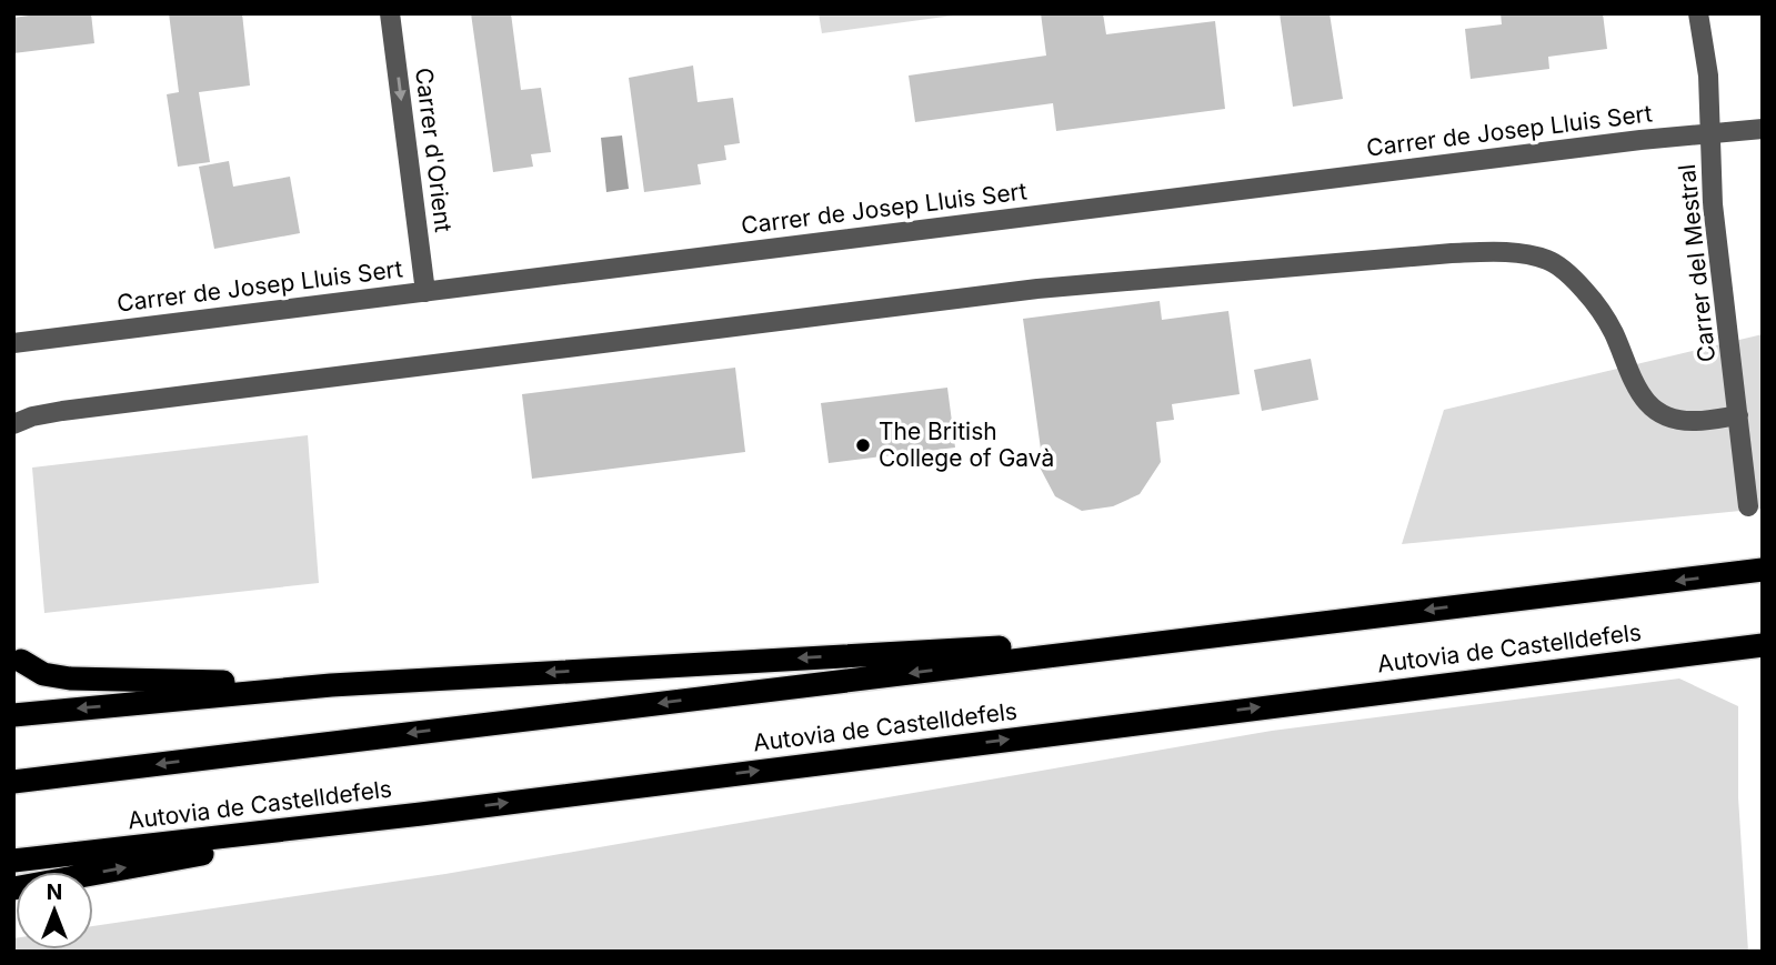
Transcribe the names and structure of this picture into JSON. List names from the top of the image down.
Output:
{
  "streets": {
    "highway": ["Autovia de Castelldefels"],
    "street": ["Carrer de Josep Lluis Sert", "Carrer d'Orient", "Carrer del Mestral"]
  },
  "crossings": [
    ["Carrer de Josep Lluis Sert", "Carrer d'Orient"],
    ["Carrer de Josep Lluis Sert", "Carrer del Mestral"]
  ],
  "one_way": ["Carrer d'Orient"],
  "places": ["The British College of Gavà"],
  "north": "top"
}
